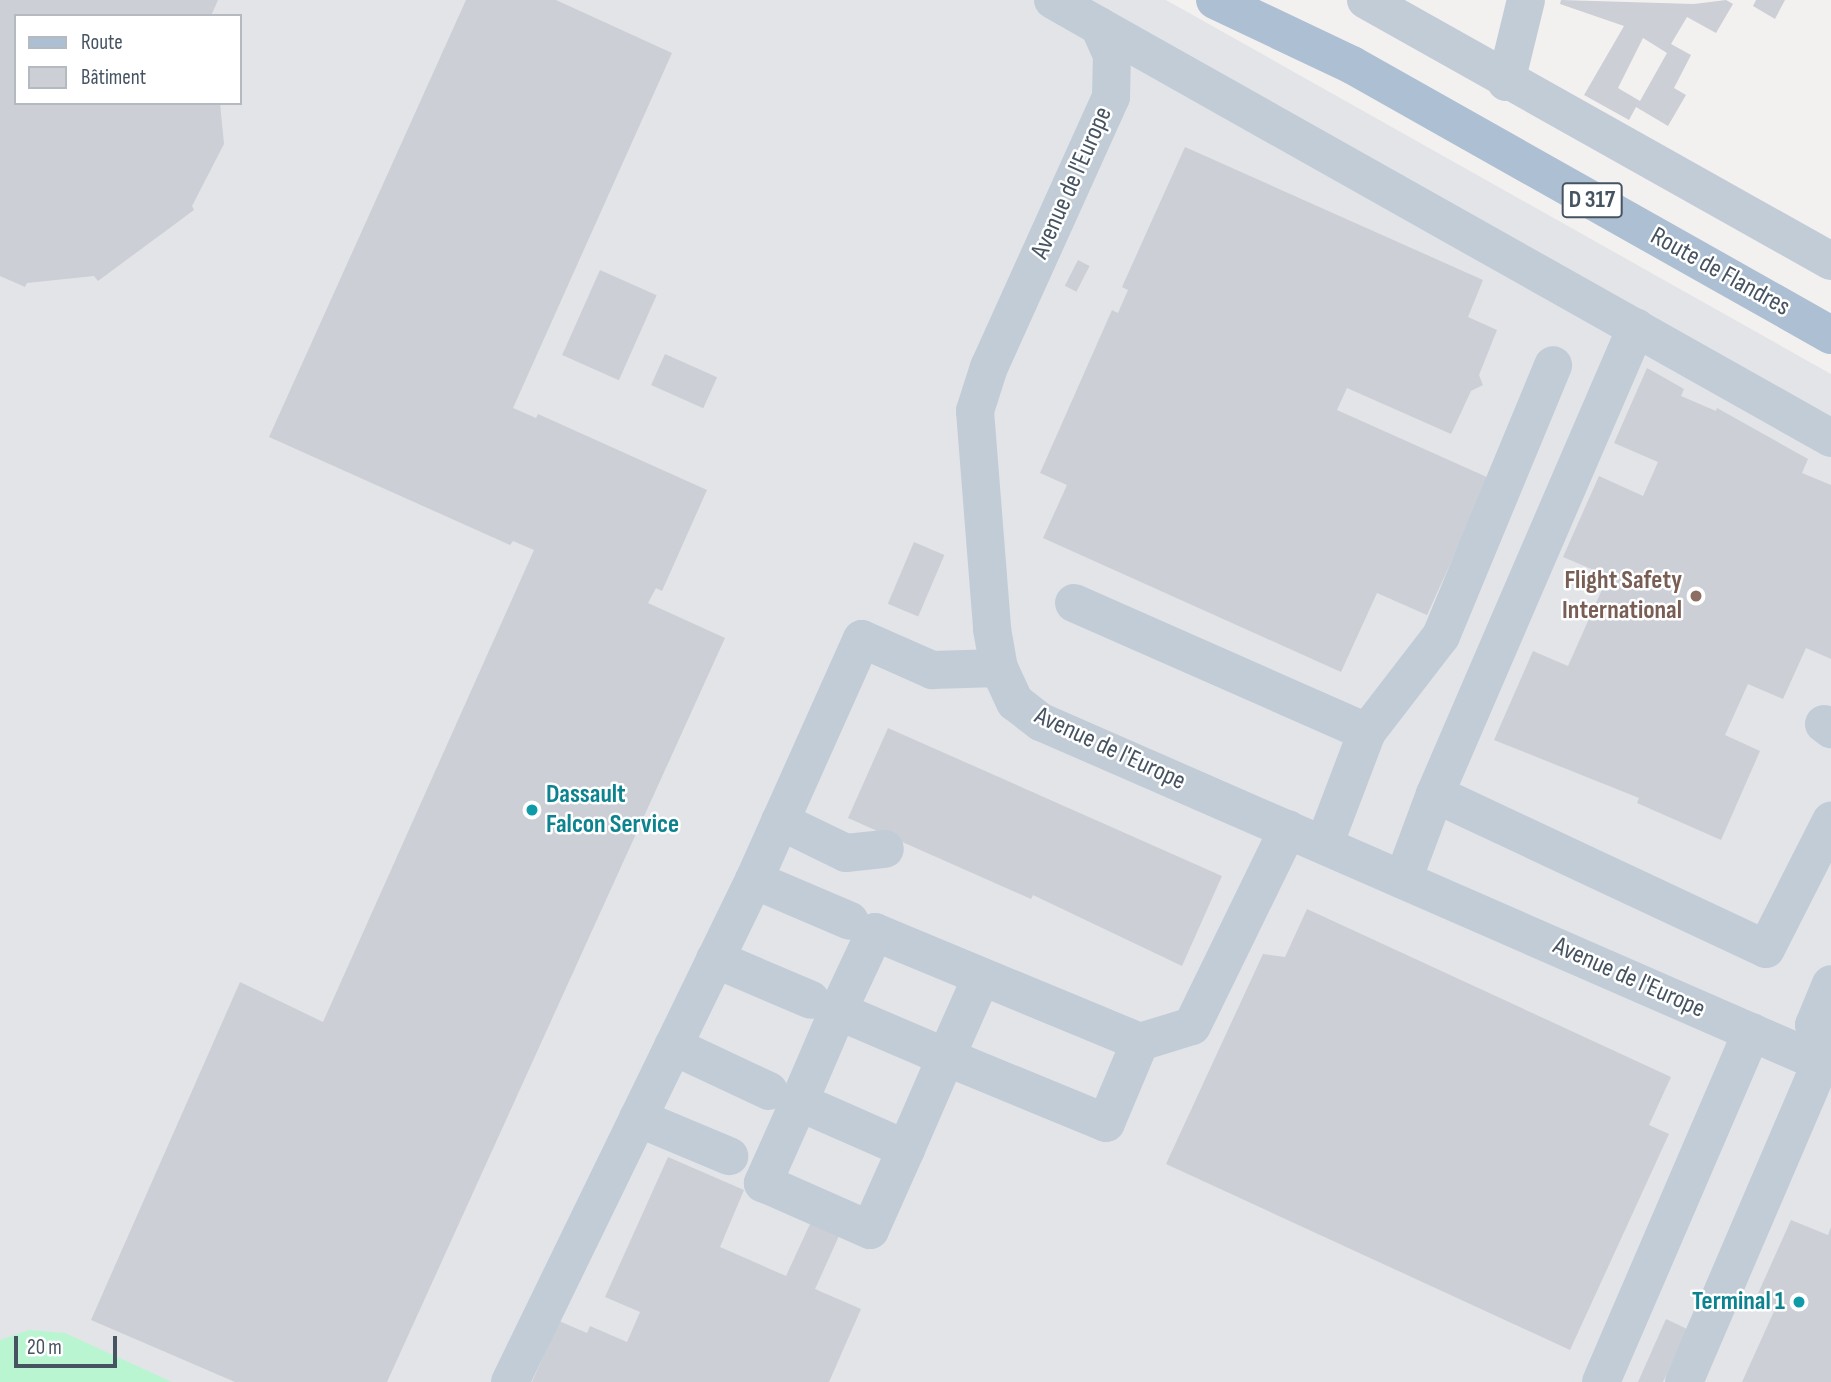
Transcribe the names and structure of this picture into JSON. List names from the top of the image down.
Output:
{
  "streets": {
    "main road": ["D 317", "Route de Flandres"],
    "street": ["Avenue de l'Europe"]
  },
  "places": ["Flight Safety International", "Dassault Falcon Service", "Terminal 1"],
  "legend": ["Route", "Bâtiment"],
  "scale_bar": "20 m"
}
